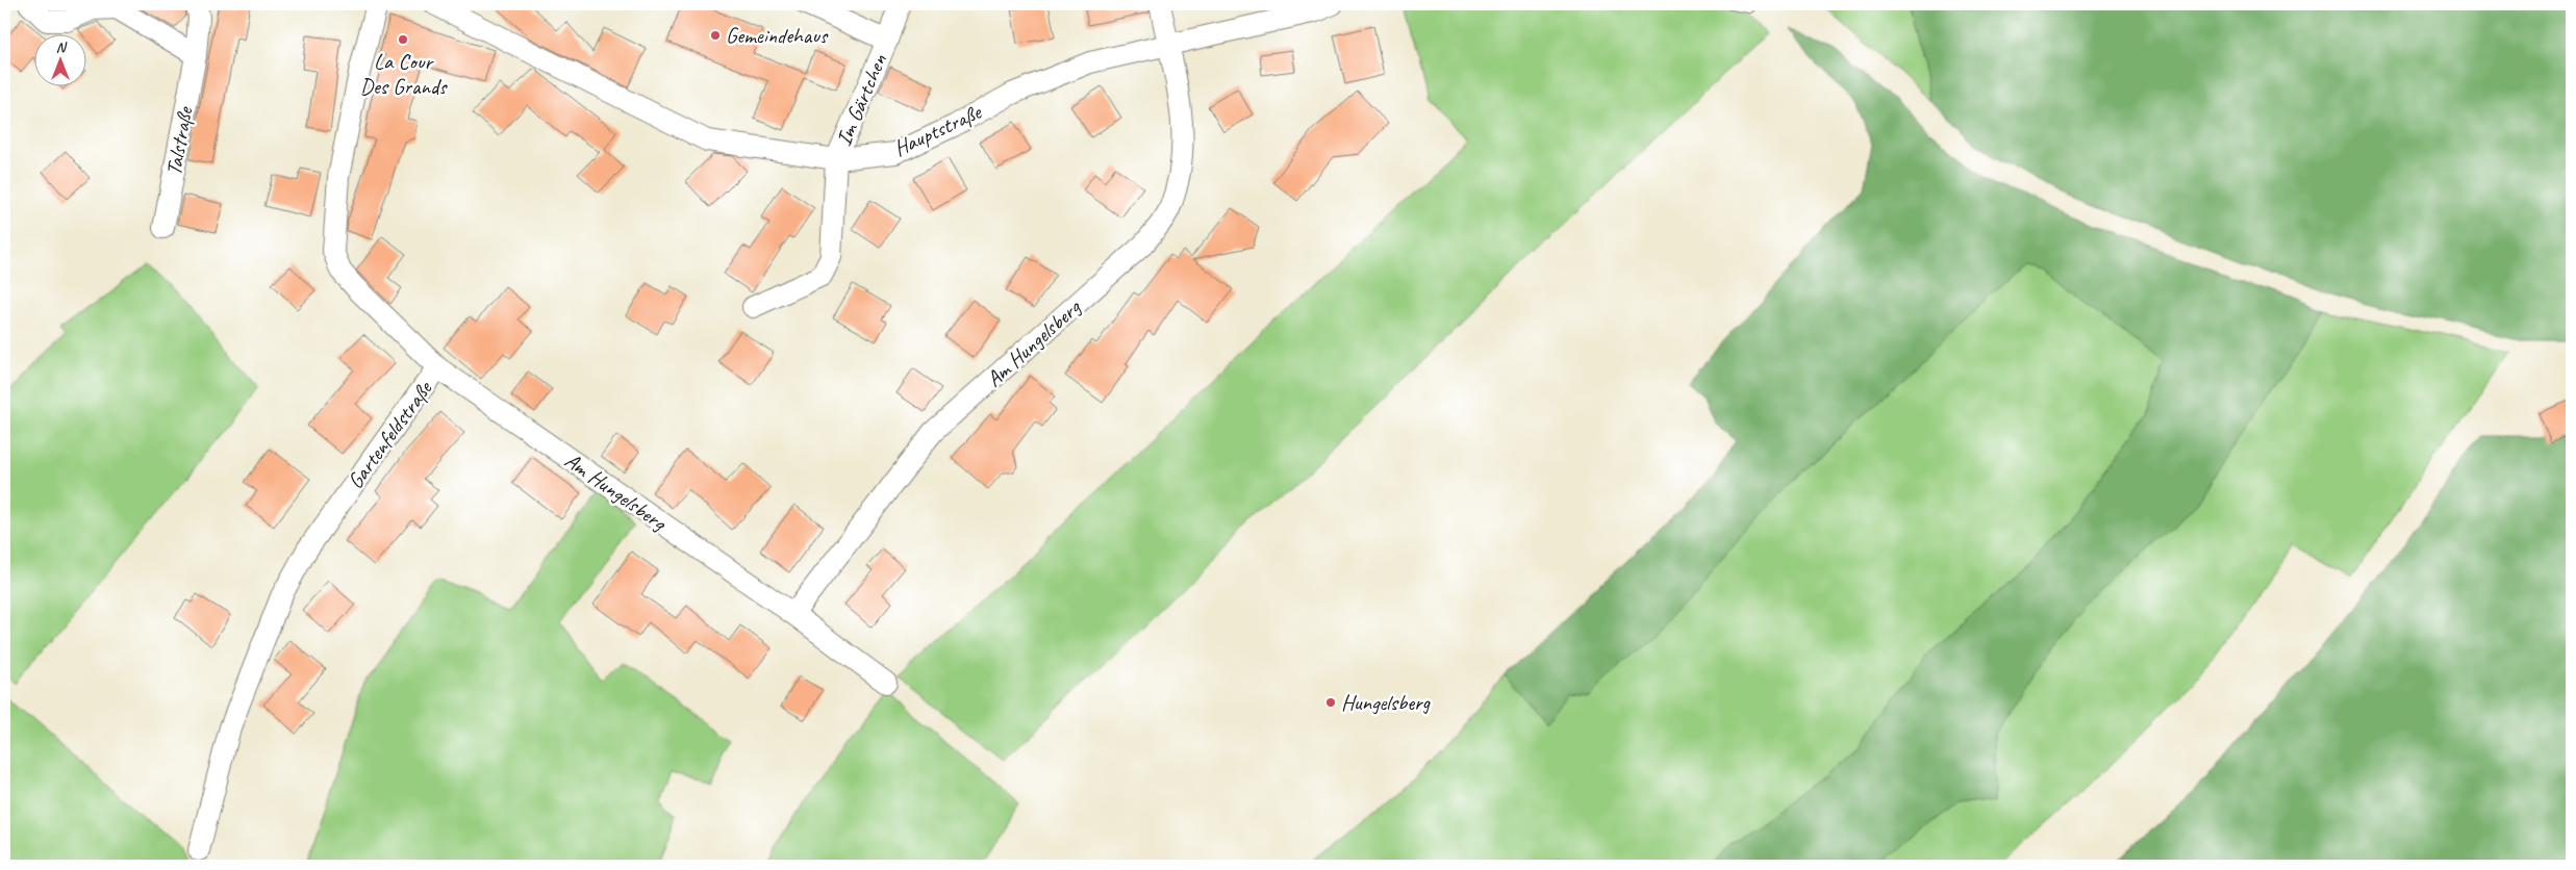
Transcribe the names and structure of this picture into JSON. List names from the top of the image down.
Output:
{
  "streets": {
    "street": [
      "Im Gärtchen",
      "Hauptstraße",
      "Talstraße",
      "Am Hungelsberg",
      "Gartenfeldstraße"
    ]
  },
  "crossings": [
    ["Im Gärtchen", "Hauptstraße"],
    ["Hauptstraße", "Am Hungelsberg"],
    ["Am Hungelsberg", "Gartenfeldstraße"]
  ],
  "places": ["Gemeindehaus", "La Cour Des Grands", "Hungelsberg"],
  "north": "top"
}
